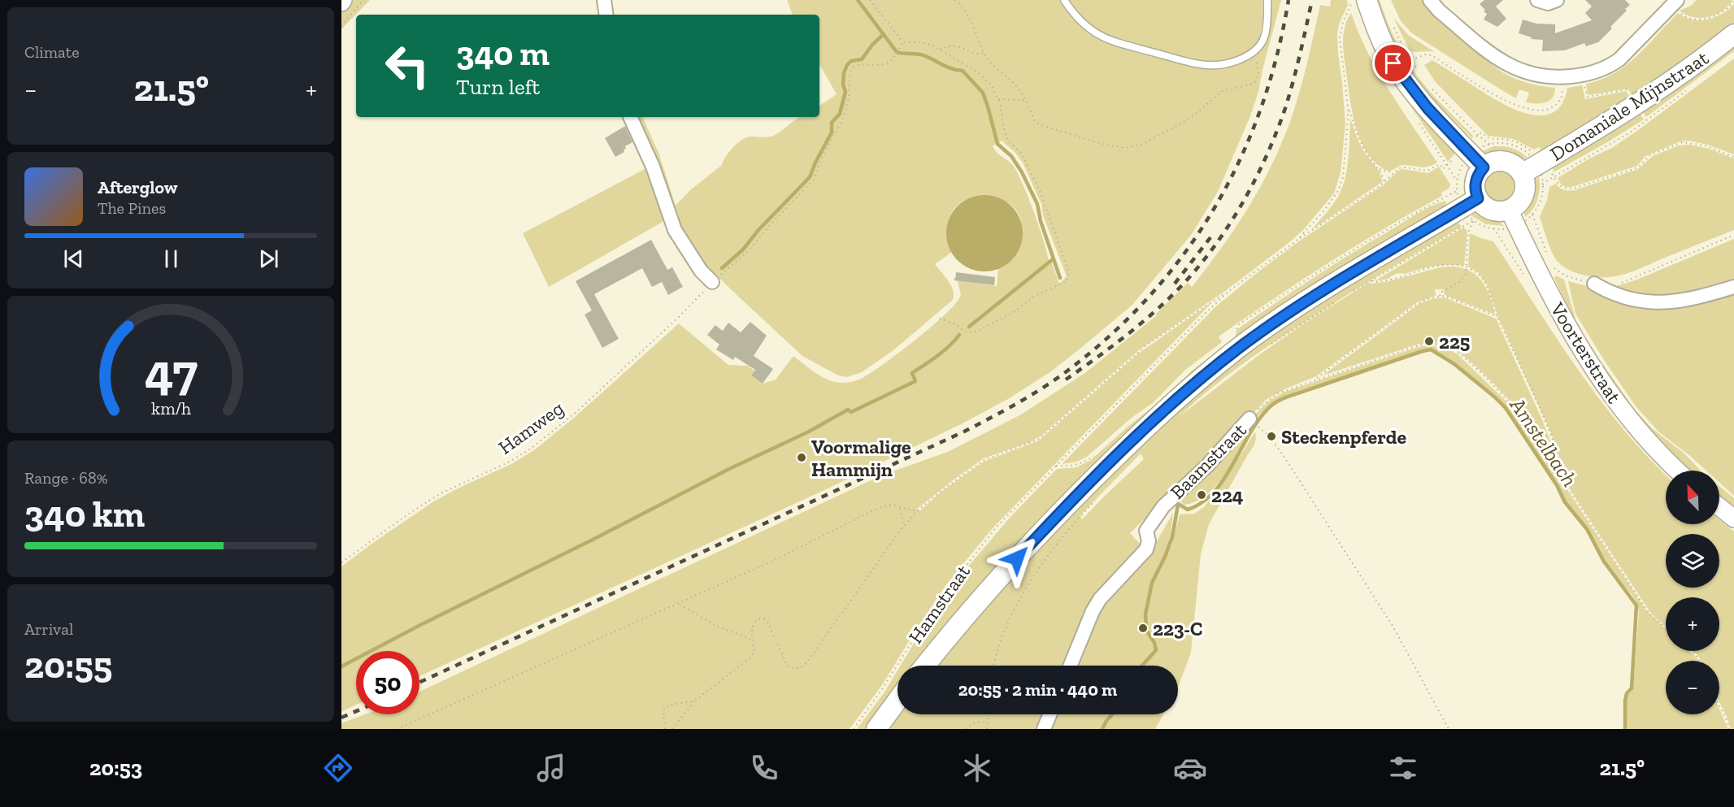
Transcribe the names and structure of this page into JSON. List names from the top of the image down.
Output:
{
  "streets": {
    "main road": ["Domaniale Mijnstraat", "Hamstraat"],
    "street": ["Voorterstraat", "Baamstraat"],
    "path": ["Hamweg"]
  },
  "crossings": [
    ["Domaniale Mijnstraat", "Voorterstraat"],
    ["Domaniale Mijnstraat", "Hamstraat"],
    ["Voorterstraat", "Hamstraat"]
  ],
  "water": ["Amstelbach"],
  "places": [
    "225",
    "Steckenpferde",
    "Voormalige Hammijn",
    "224",
    "223-C"
  ],
  "north": "top left",
  "page": {
    "tile": [
      "Climate",
      ["Range · 68%", "340 km"],
      ["Arrival", "20:55"]
    ],
    "turn": ["340 m", "Turn left"],
    "heat": ["−", "21.5°", "+"],
    "song": ["Afterglow", "The Pines"],
    "map_buttons": ["+", "−"],
    "limit": "50",
    "trip": "20:55 · 2 min · 440 m",
    "tabs": ["20:53", "21.5°"],
    "gauge": ["47", "km/h"]
  }
}
